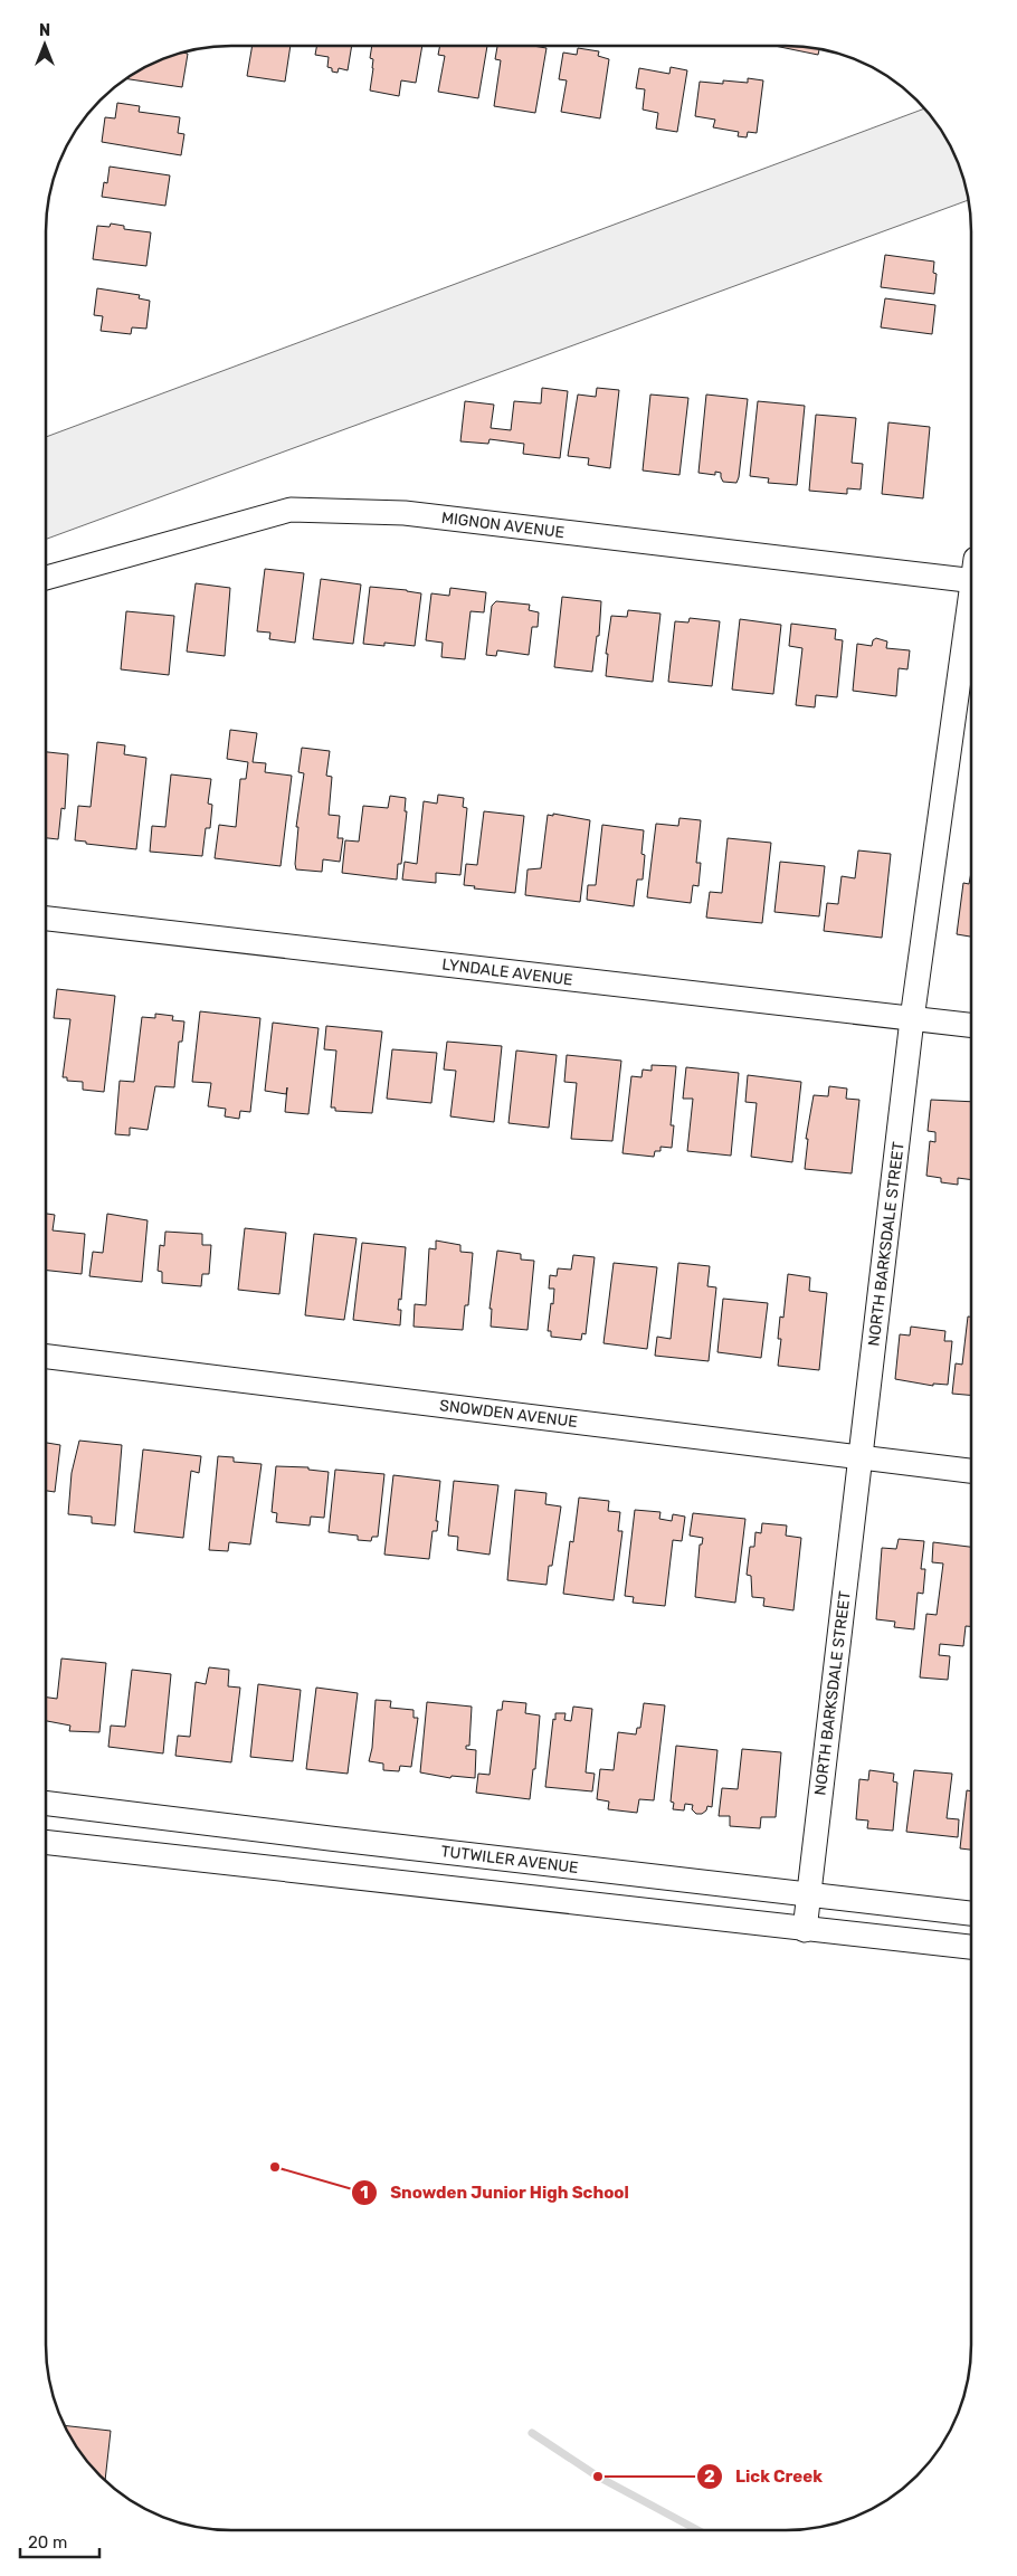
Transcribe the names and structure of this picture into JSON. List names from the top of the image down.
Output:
{
  "streets": {
    "street": [
      "MIGNON AVENUE",
      "LYNDALE AVENUE",
      "NORTH BARKSDALE STREET",
      "SNOWDEN AVENUE",
      "TUTWILER AVENUE"
    ]
  },
  "crossings": [
    ["LYNDALE AVENUE", "NORTH BARKSDALE STREET"],
    ["NORTH BARKSDALE STREET", "SNOWDEN AVENUE"],
    ["NORTH BARKSDALE STREET", "TUTWILER AVENUE"]
  ],
  "places": ["Snowden Junior High School", "Lick Creek"],
  "scale_bar": "20 m",
  "north": "top"
}
